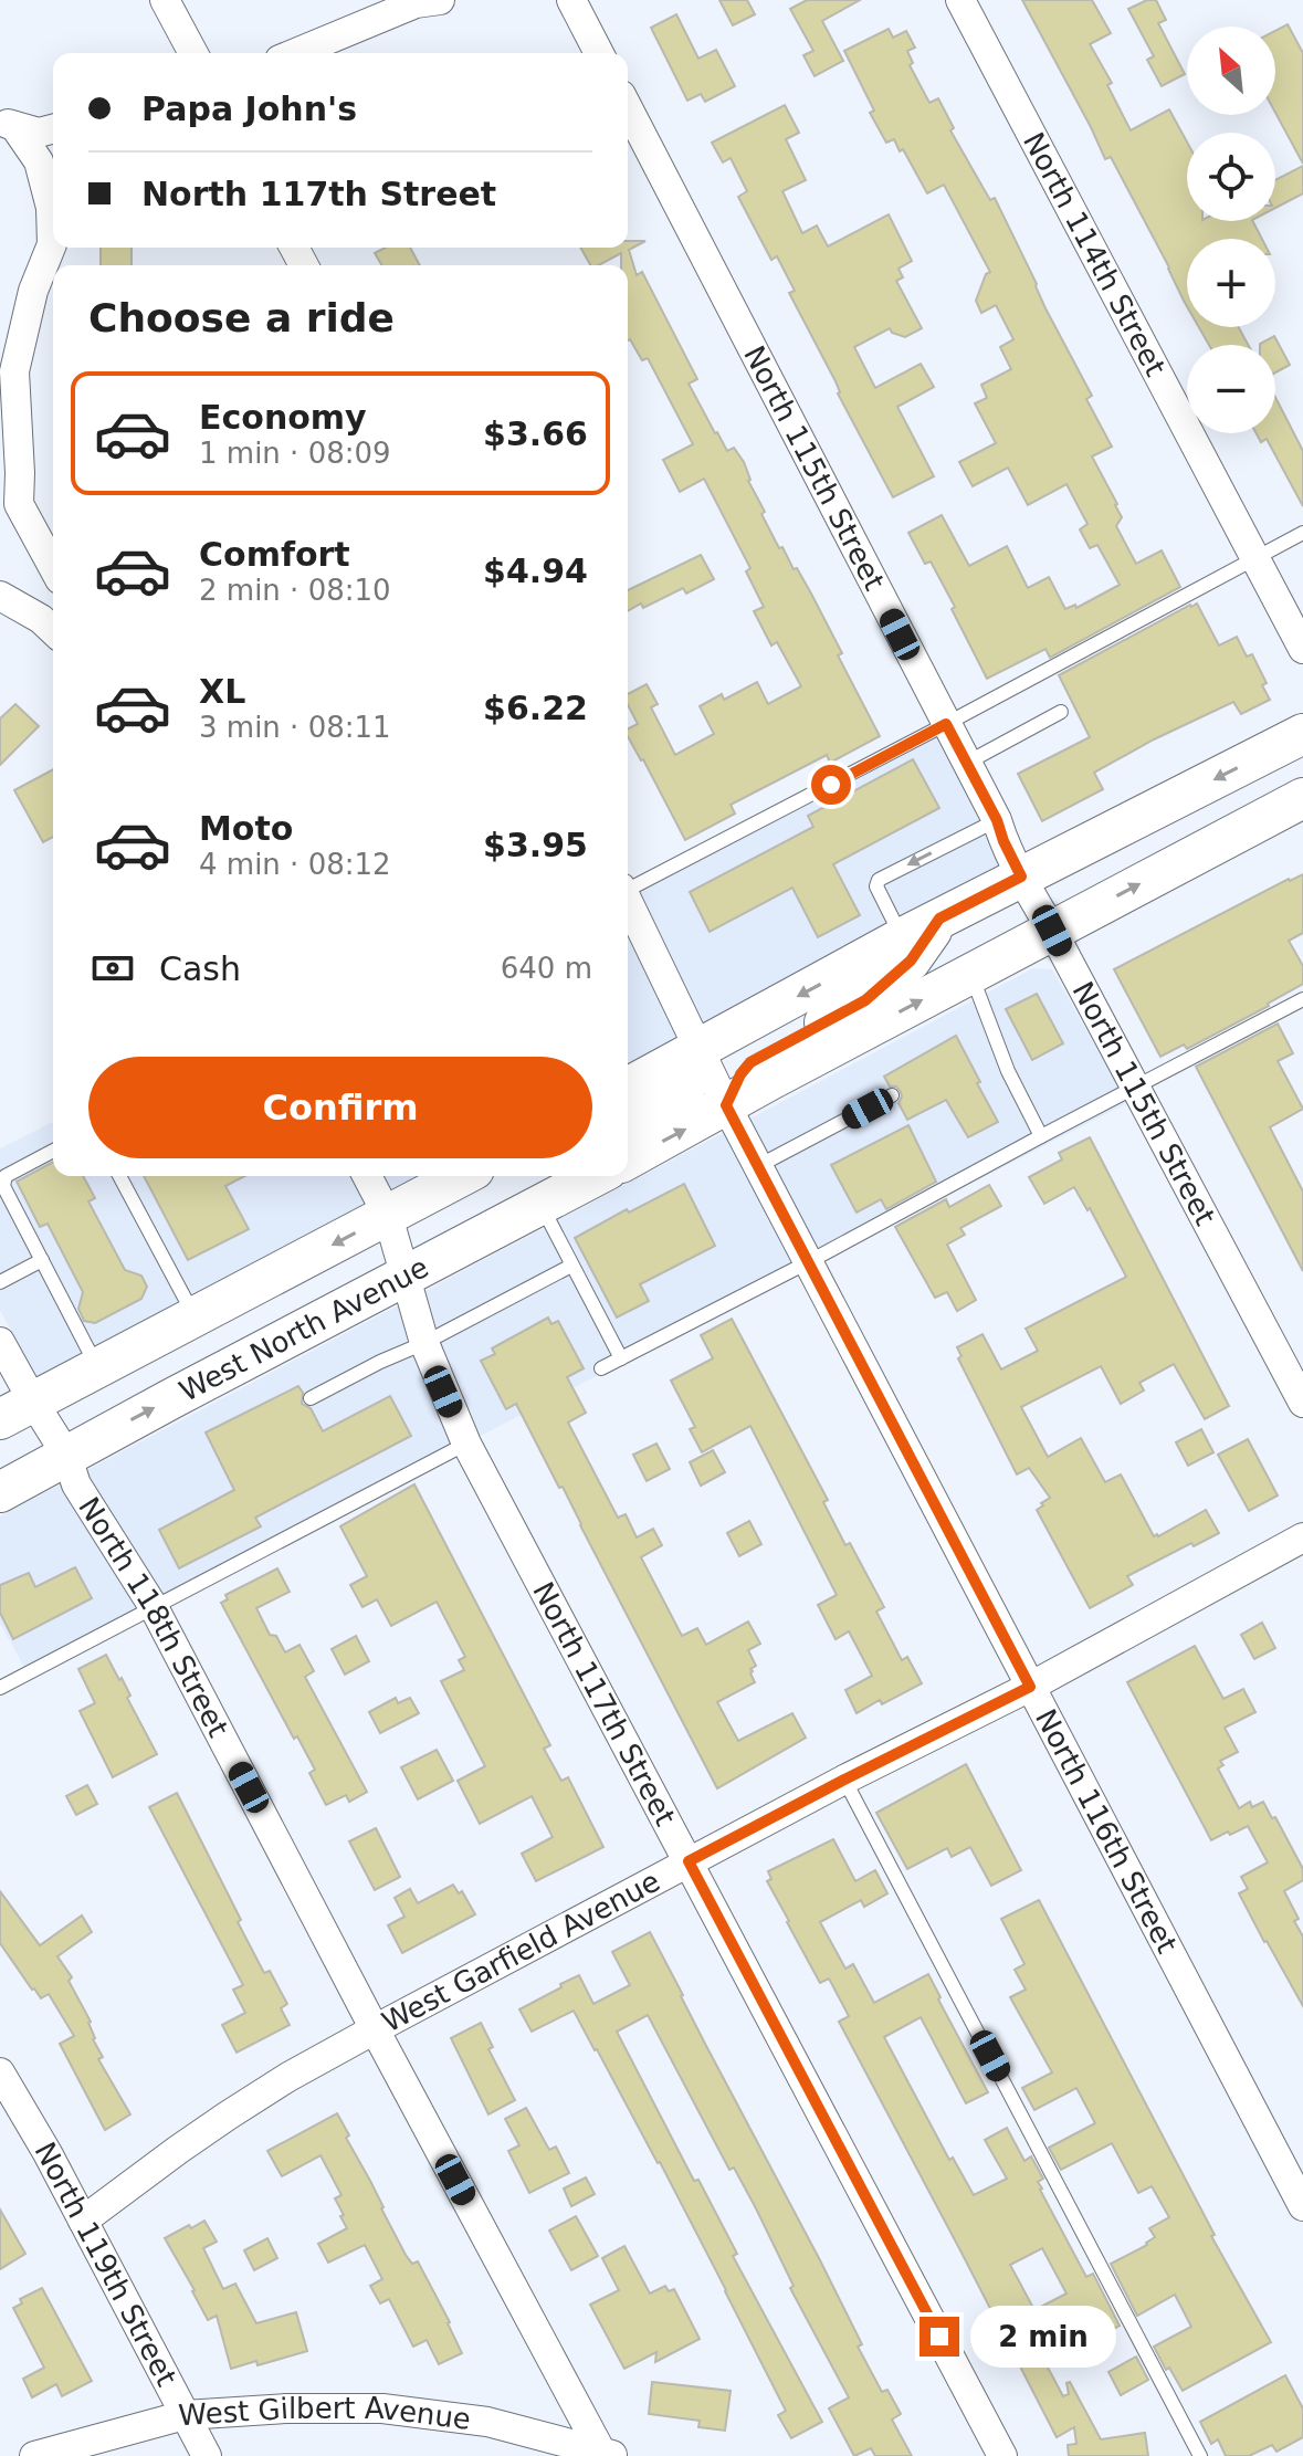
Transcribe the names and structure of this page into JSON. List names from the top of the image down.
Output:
{
  "streets": {
    "main road": ["West North Avenue"],
    "street": [
      "North 114th Street",
      "North 115th Street",
      "North 118th Street",
      "North 117th Street",
      "North 116th Street",
      "West Garfield Avenue",
      "North 119th Street",
      "West Gilbert Avenue"
    ]
  },
  "crossings": [
    ["West North Avenue", "North 118th Street"],
    ["West North Avenue", "North 117th Street"],
    ["North 118th Street", "West Garfield Avenue"],
    ["North 118th Street", "West Gilbert Avenue"],
    ["North 117th Street", "West Garfield Avenue"],
    ["North 116th Street", "West Garfield Avenue"],
    ["West Garfield Avenue", "North 119th Street"],
    ["North 119th Street", "West Gilbert Avenue"]
  ],
  "north": "top left",
  "page": {
    "map_buttons": ["+", "−"],
    "banner": ["Papa John's", "North 117th Street"],
    "heading": "Choose a ride",
    "list": [
      {
        "name": "Economy",
        "note": "1 min · 08:09",
        "value": "$3.66"
      },
      {
        "name": "Comfort",
        "note": "2 min · 08:10",
        "value": "$4.94"
      },
      {
        "name": "XL",
        "note": "3 min · 08:11",
        "value": "$6.22"
      },
      {
        "name": "Moto",
        "note": "4 min · 08:12",
        "value": "$3.95"
      }
    ],
    "pay": ["Cash", "640 m"],
    "buttons": "Confirm",
    "bubble": "2 min"
  }
}
